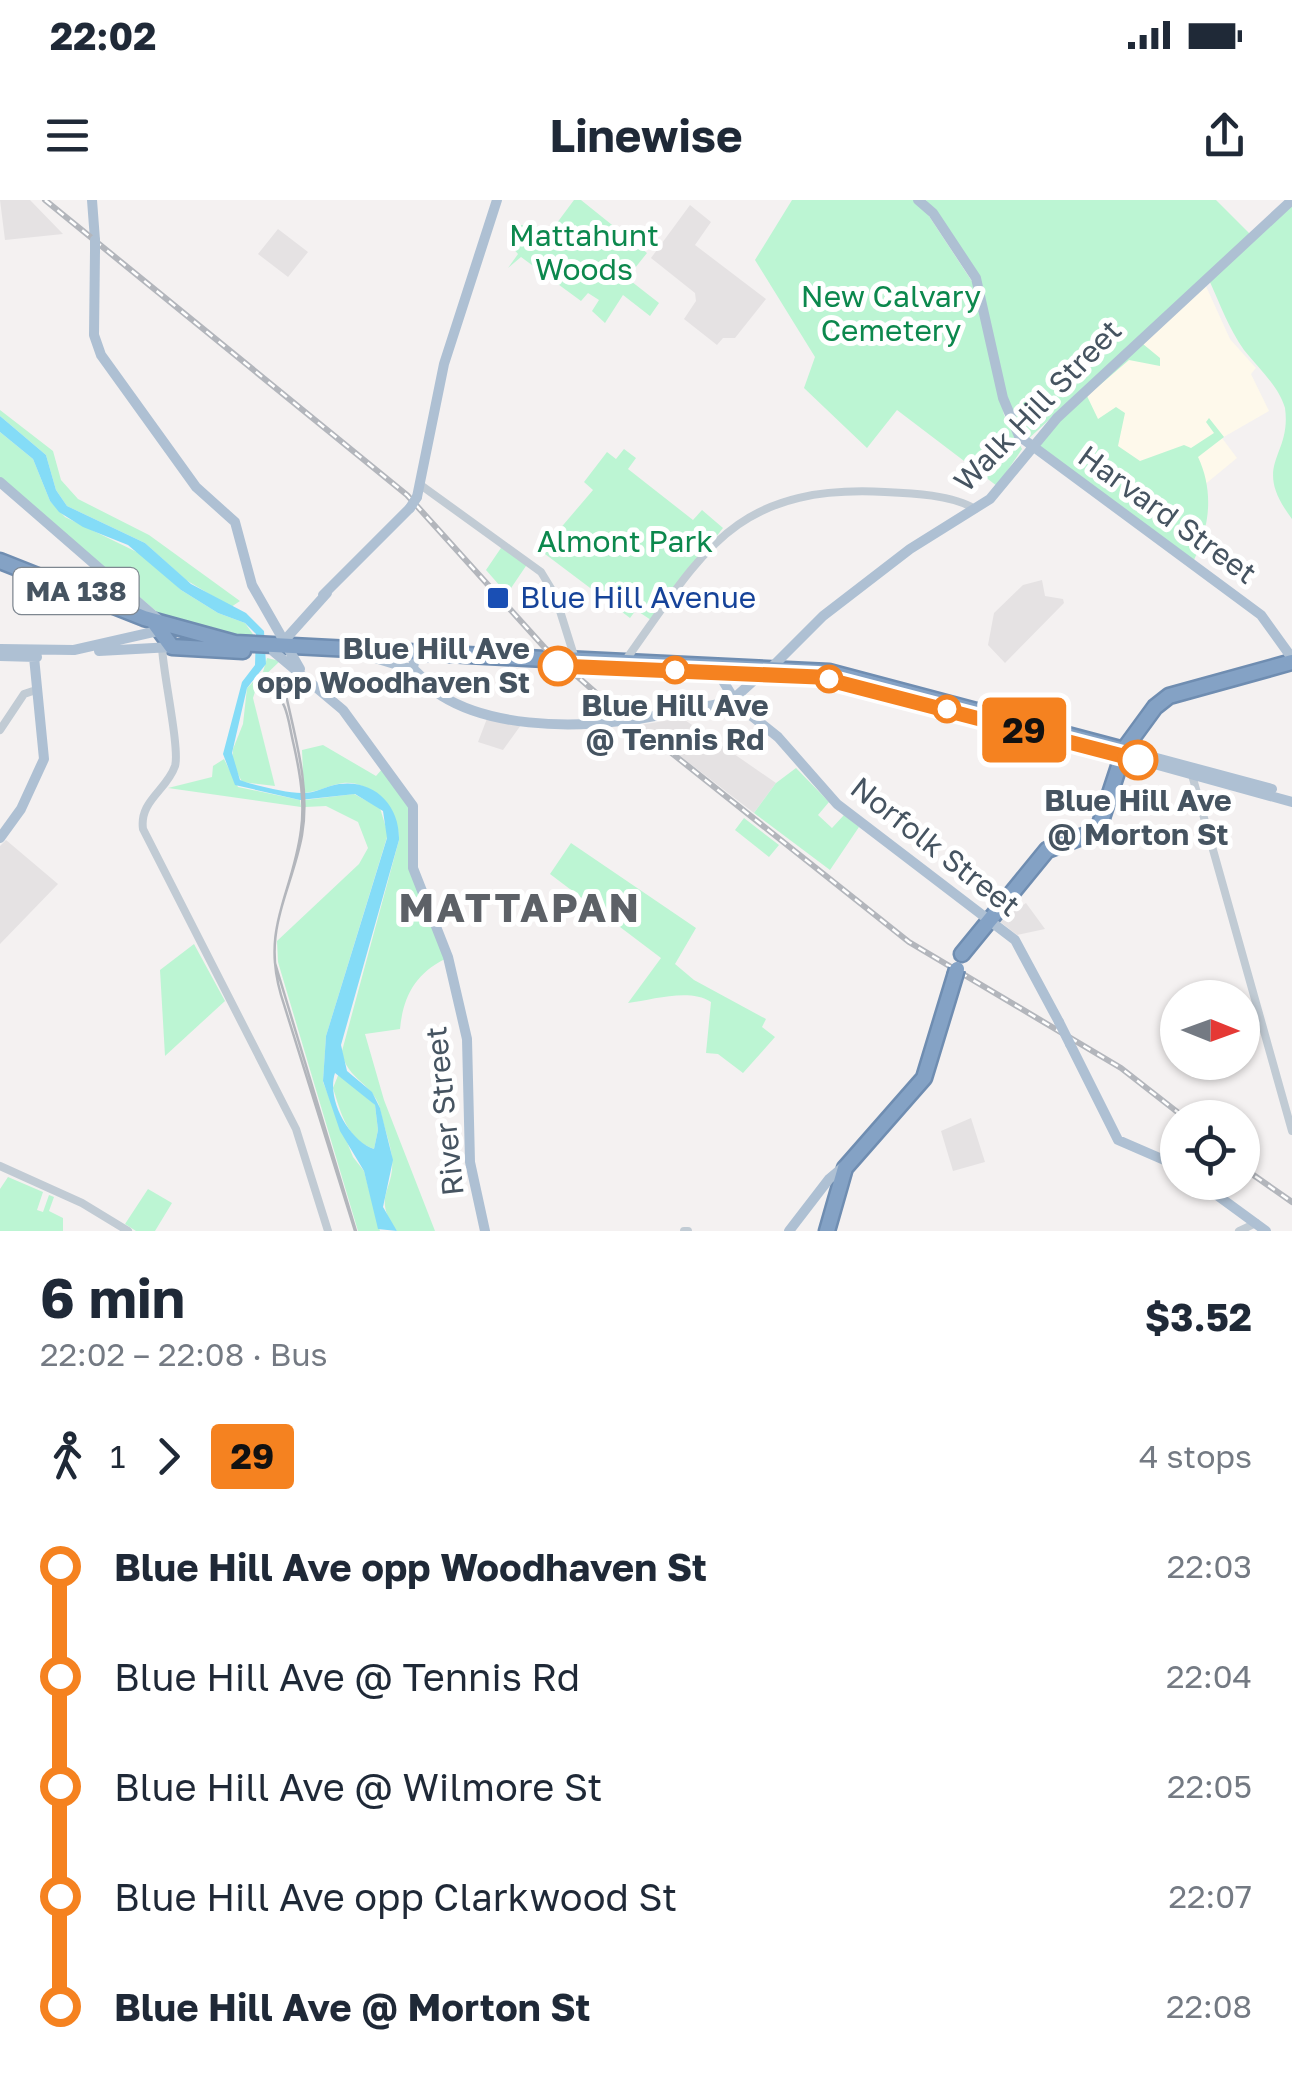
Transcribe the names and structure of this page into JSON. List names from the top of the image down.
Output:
{
  "streets": {
    "highway": ["MA 138"],
    "main road": [
      "Walk Hill Street",
      "Harvard Street",
      "Norfolk Street",
      "River Street"
    ]
  },
  "crossings": [
    ["Walk Hill Street", "Harvard Street"],
    ["Walk Hill Street", "Norfolk Street"]
  ],
  "districts": ["MATTAPAN"],
  "parks": ["Mattahunt Woods", "New Calvary Cemetery", "Almont Park"],
  "places": {
    "transit": ["Blue Hill Avenue"],
    "other": ["Blue Hill Ave opp Woodhaven St", "Blue Hill Ave @ Tennis Rd", "Blue Hill Ave @ Morton St"]
  },
  "lines": ["bus line 29"],
  "north": "right",
  "page": {
    "status": "22:02",
    "header": "Linewise",
    "on_map": "29",
    "heading": ["6 min", "22:02 – 22:08 · Bus", "$3.52"],
    "legs": ["1", "29", "4 stops"],
    "list": [
      {
        "name": "Blue Hill Ave opp Woodhaven St",
        "value": "22:03"
      },
      {
        "name": "Blue Hill Ave @ Tennis Rd",
        "value": "22:04"
      },
      {
        "name": "Blue Hill Ave @ Wilmore St",
        "value": "22:05"
      },
      {
        "name": "Blue Hill Ave opp Clarkwood St",
        "value": "22:07"
      },
      {
        "name": "Blue Hill Ave @ Morton St",
        "value": "22:08"
      }
    ]
  }
}
